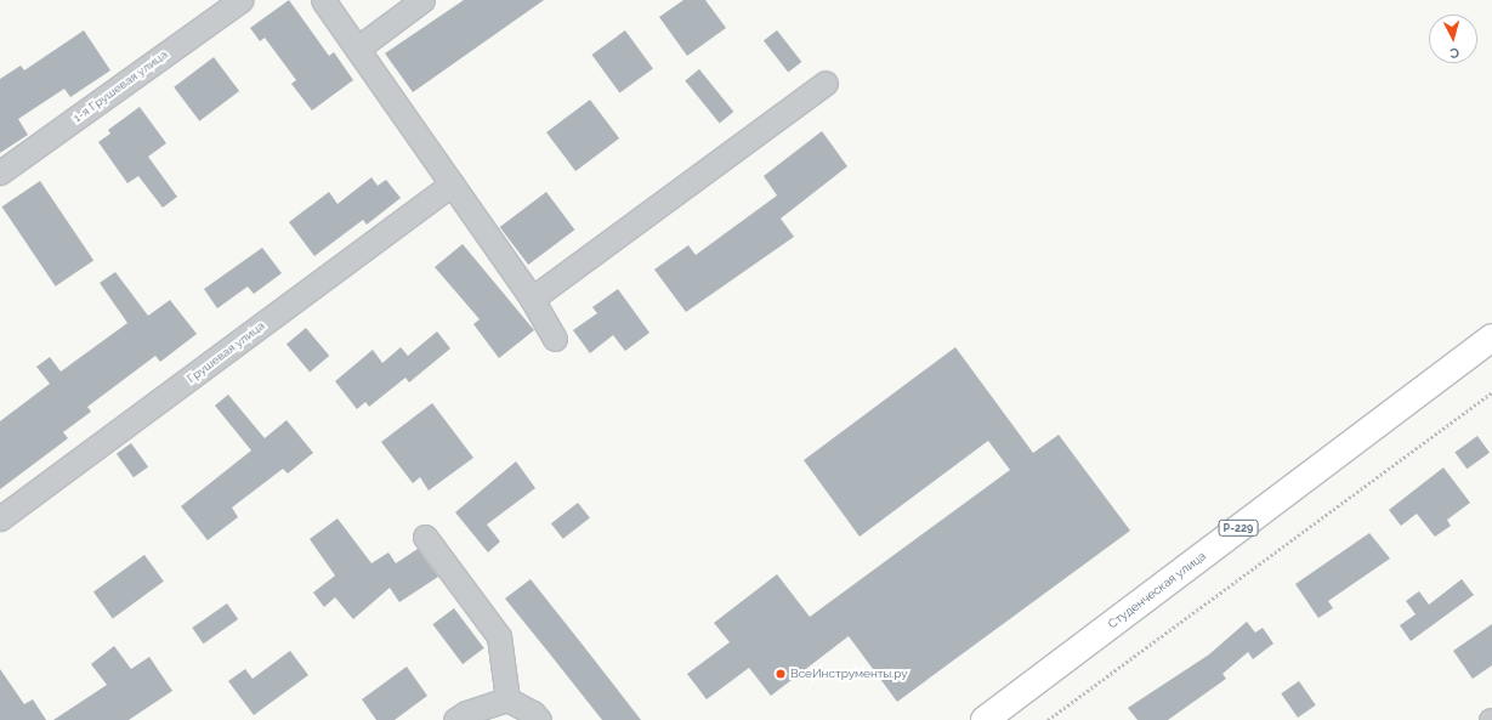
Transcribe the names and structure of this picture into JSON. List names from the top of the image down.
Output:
{
  "streets": {
    "main road": ["Р-229", "Студенческая улица"],
    "street": ["1-я Грушевая улица", "Грушевая улица"]
  },
  "places": ["ВсеИнструменты.ру"],
  "north": "bottom"
}
